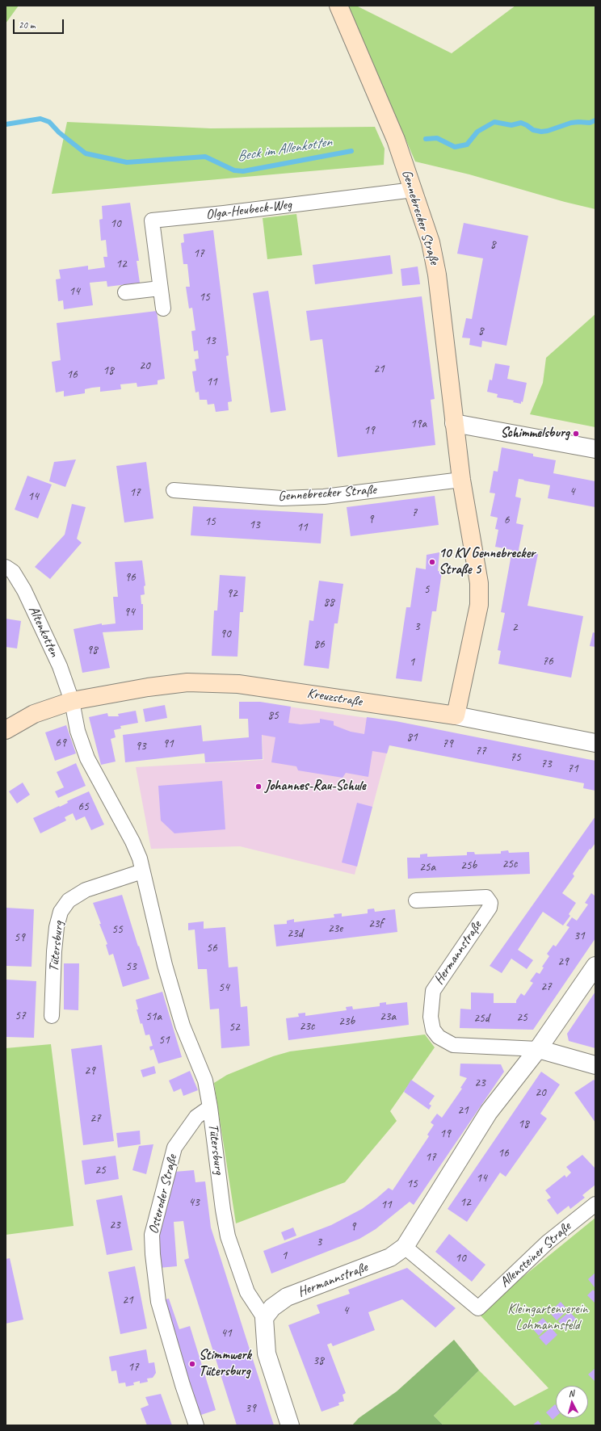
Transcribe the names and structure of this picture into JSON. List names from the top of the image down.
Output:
{
  "streets": {
    "main road": ["Gennebrecker Straße", "Kreuzstraße"],
    "street": [
      "Olga-Heubeck-Weg",
      "Altenkotten",
      "Tütersburg",
      "Hermannstraße",
      "Osteroder Straße",
      "Allensteiner Straße"
    ]
  },
  "crossings": [
    ["Olga-Heubeck-Weg", "Gennebrecker Straße"],
    ["Gennebrecker Straße", "Kreuzstraße"],
    ["Altenkotten", "Kreuzstraße"],
    ["Altenkotten", "Tütersburg"],
    ["Kreuzstraße", "Tütersburg"],
    ["Tütersburg", "Hermannstraße"],
    ["Tütersburg", "Osteroder Straße"],
    ["Hermannstraße", "Allensteiner Straße"]
  ],
  "water": ["Beck im Allenkotten"],
  "parks": ["Kleingartenverein Lohmannsfeld"],
  "places": [
    "Schimmelsburg",
    "10 KV Gennebrecker Straße 5",
    "Johannes-Rau-Schule",
    "Stimmwerk Tütersburg"
  ],
  "house_numbers": [
    "10",
    "8",
    "17",
    "12",
    "14",
    "15",
    "8",
    "13",
    "20",
    "21",
    "18",
    "16",
    "11",
    "19a",
    "19",
    "4",
    "17",
    "14",
    "7",
    "9",
    "6",
    "15",
    "13",
    "11",
    "96",
    "5",
    "92",
    "88",
    "94",
    "3",
    "2",
    "90",
    "86",
    "98",
    "76",
    "1",
    "85",
    "81",
    "69",
    "91",
    "79",
    "93",
    "77",
    "75",
    "73",
    "71",
    "65",
    "25c",
    "25b",
    "25a",
    "23f",
    "23e",
    "55",
    "23d",
    "31",
    "59",
    "56",
    "29",
    "53",
    "27",
    "54",
    "57",
    "51a",
    "23a",
    "25",
    "25d",
    "23b",
    "23c",
    "52",
    "51",
    "29",
    "23",
    "20",
    "21",
    "27",
    "18",
    "19",
    "16",
    "17",
    "25",
    "14",
    "15",
    "43",
    "12",
    "11",
    "23",
    "9",
    "3",
    "1",
    "10",
    "21",
    "4",
    "41",
    "38",
    "17",
    "39"
  ],
  "scale_bar": "20 m",
  "north": "top"
}
